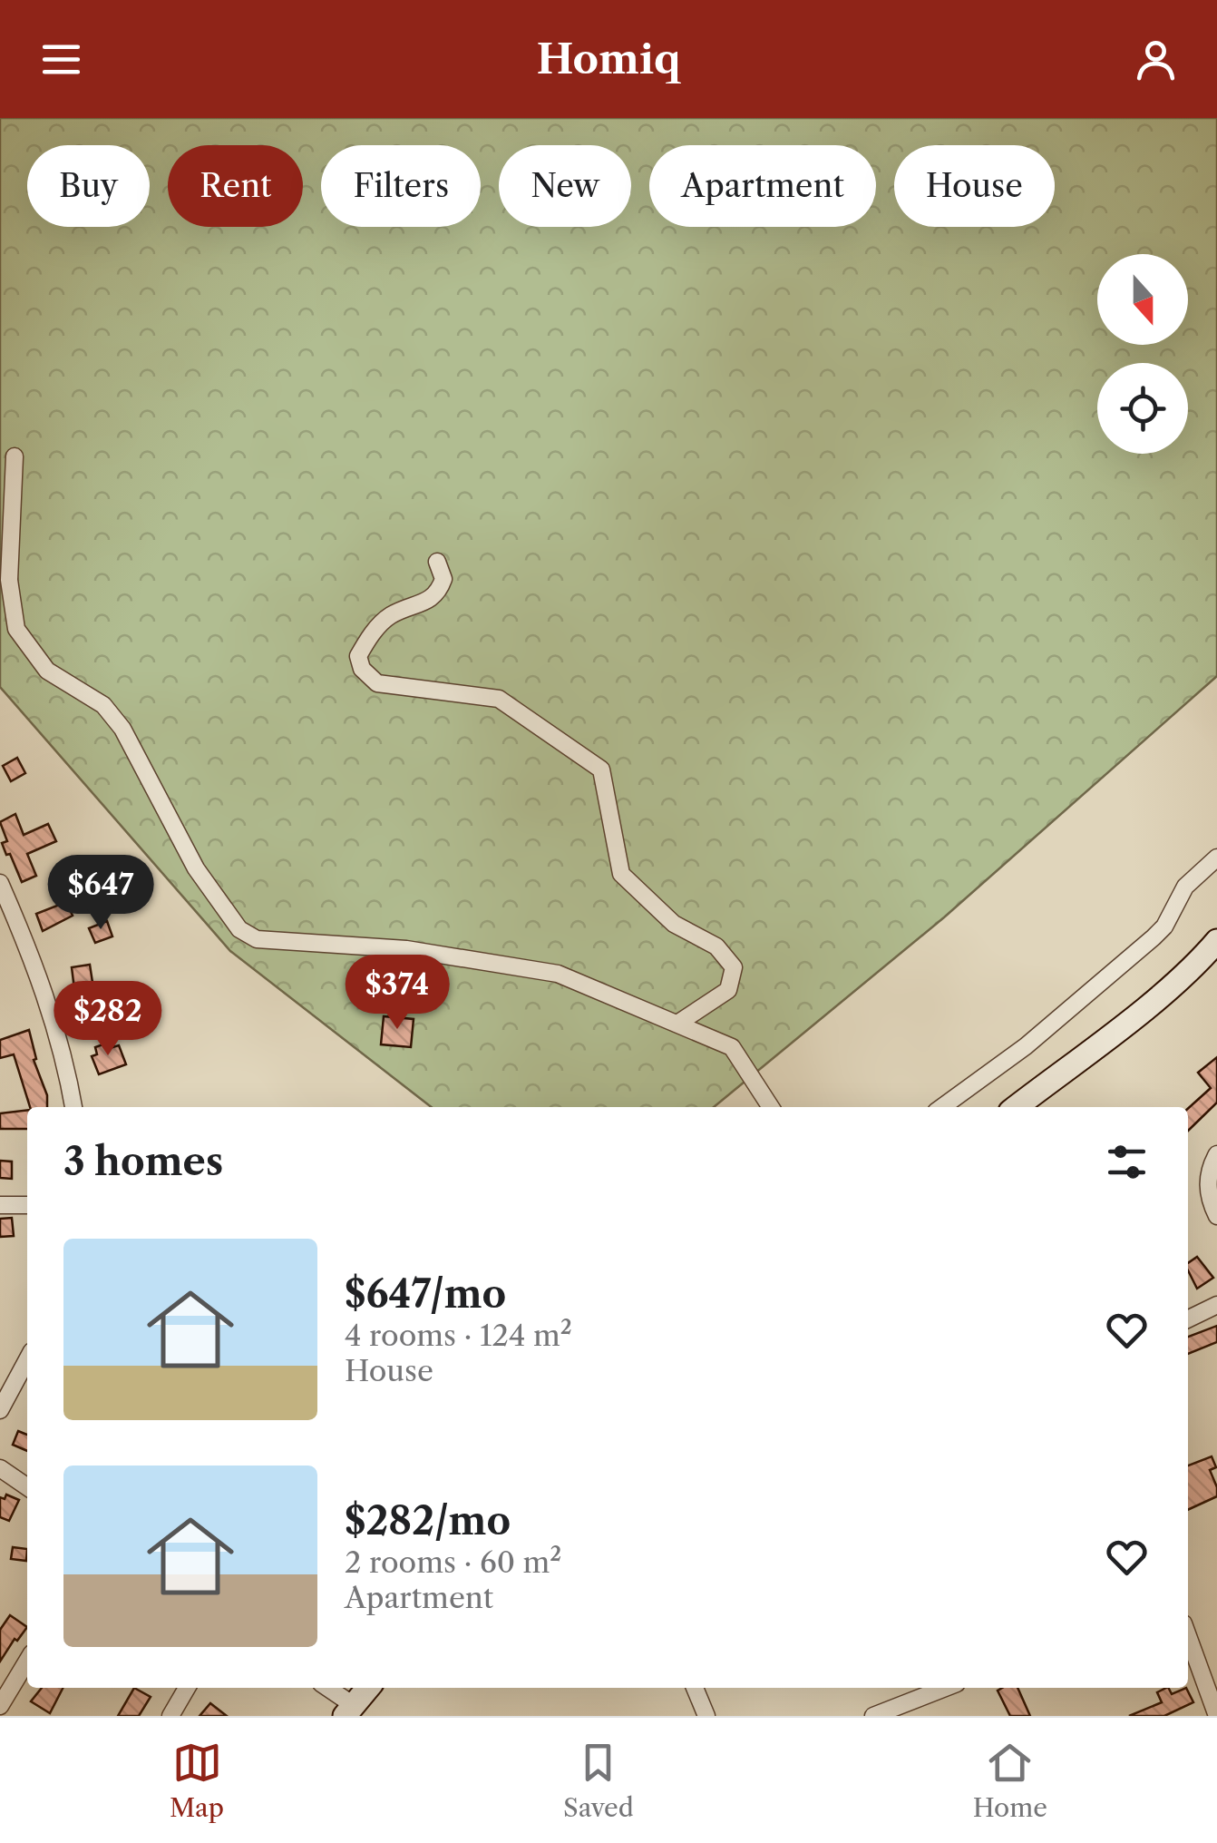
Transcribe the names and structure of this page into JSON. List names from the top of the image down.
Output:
{
  "north": "bottom",
  "page": {
    "header": "Homiq",
    "chip": [
      "Buy",
      "Rent",
      "Filters",
      "New",
      "Apartment",
      "House"
    ],
    "price": ["$647", "$374", "$282"],
    "heading": "3 homes",
    "list": [
      {
        "name": "$647/mo",
        "note": "4 rooms · 124 m² · House"
      },
      {
        "name": "$282/mo",
        "note": "2 rooms · 60 m² · Apartment"
      }
    ],
    "tabs": ["Map", "Saved", "Home"]
  }
}
